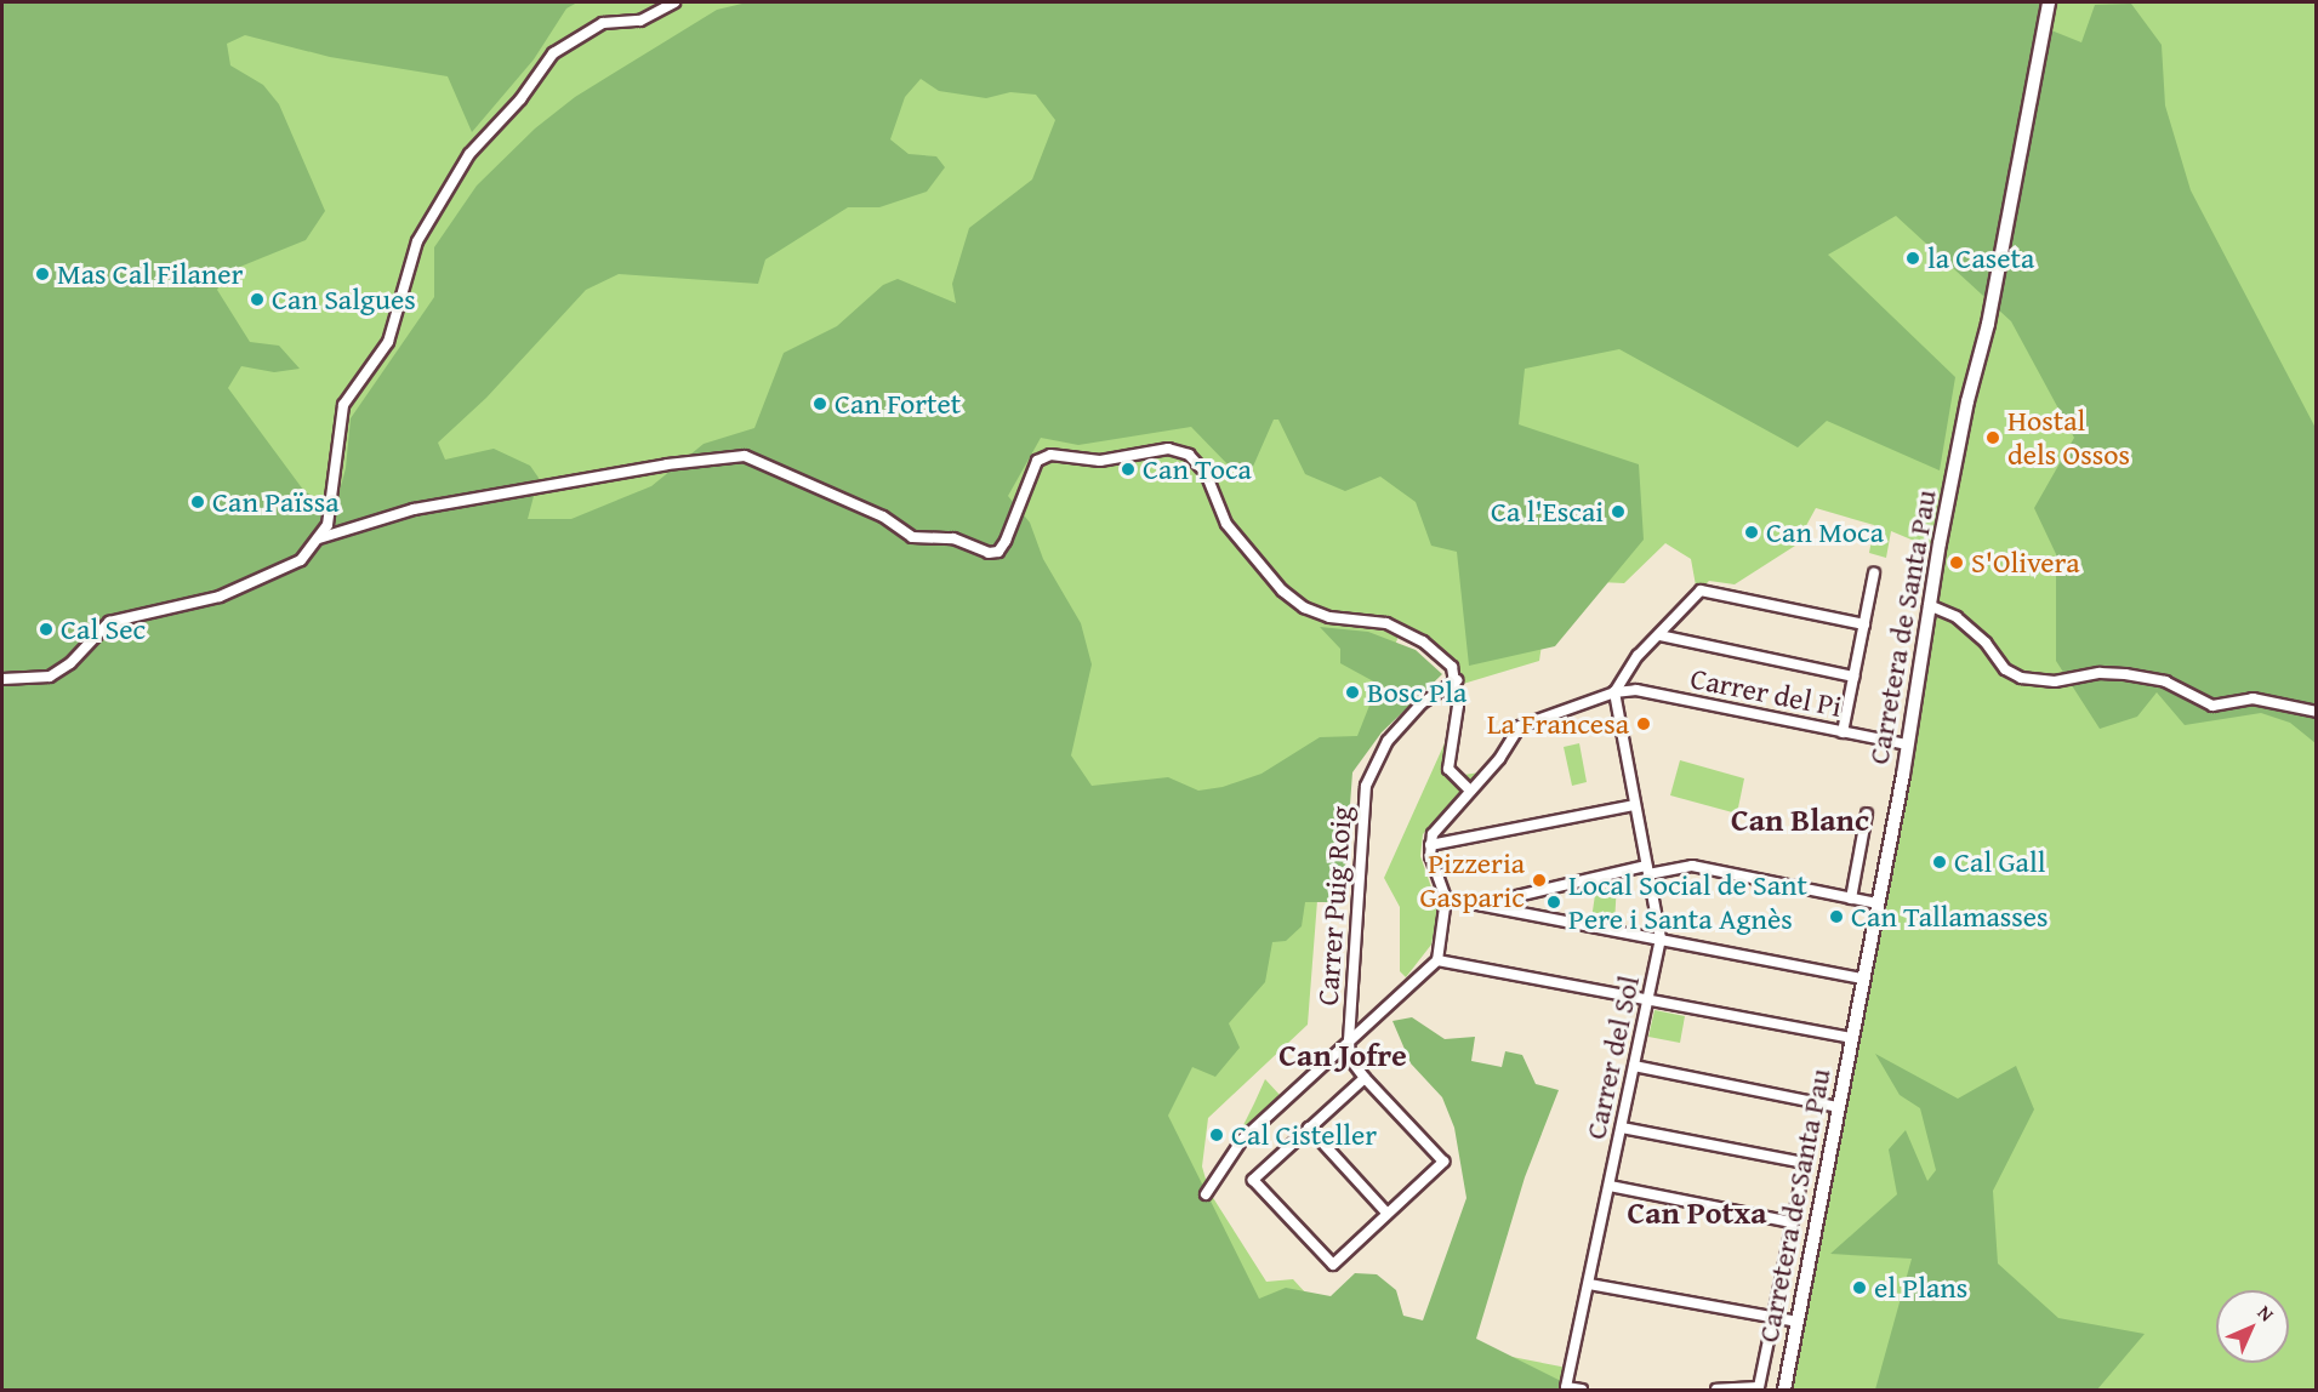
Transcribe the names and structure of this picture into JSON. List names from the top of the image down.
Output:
{
  "streets": {
    "main road": ["Carretera de Santa Pau"],
    "street": ["Carrer del Pi", "Carrer Puig Roig", "Carrer del Sol"]
  },
  "crossings": [
    ["Carretera de Santa Pau", "Carrer del Pi"],
    ["Carrer del Pi", "Carrer del Sol"]
  ],
  "districts": ["Can Blanc", "Can Jofre", "Can Potxa"],
  "places": [
    "la Caseta",
    "Mas Cal Filaner",
    "Can Salgues",
    "Can Fortet",
    "Hostal dels Ossos",
    "Can Toca",
    "Can Païssa",
    "Ca l'Escai",
    "Can Moca",
    "S'Olivera",
    "Cal Sec",
    "Bosc Pla",
    "La Francesa",
    "Cal Gall",
    "Pizzeria Gasparic",
    "Local Social de Sant Pere i Santa Agnès",
    "Can Tallamasses",
    "Cal Cisteller",
    "el Plans"
  ],
  "north": "top right"
}
